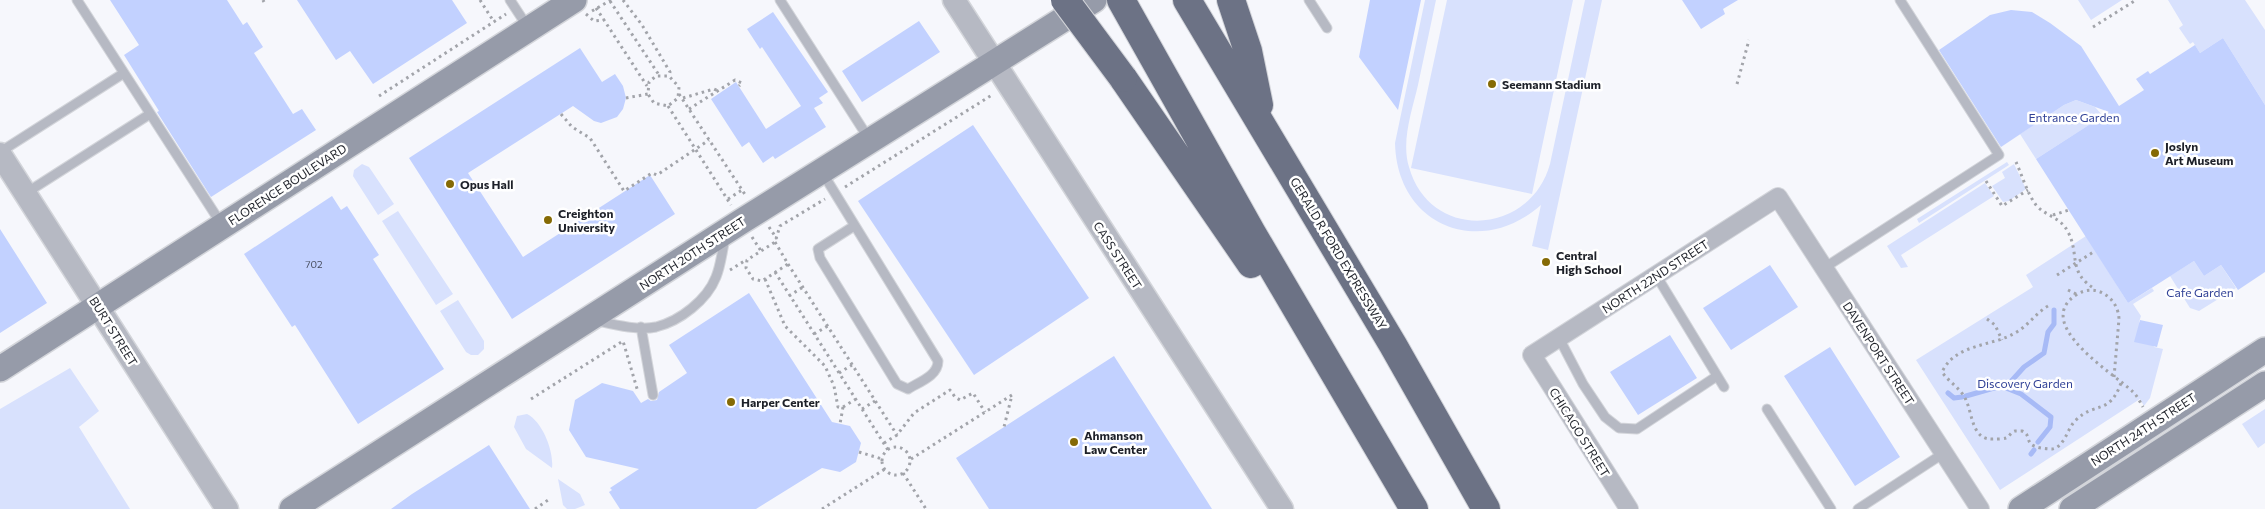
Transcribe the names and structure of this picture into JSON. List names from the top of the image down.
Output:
{
  "streets": {
    "highway": ["GERALD R FORD EXPRESSWAY"],
    "main road": ["FLORENCE BOULEVARD", "NORTH 20TH STREET", "NORTH 24TH STREET"],
    "street": [
      "CASS STREET",
      "NORTH 22ND STREET",
      "BURT STREET",
      "DAVENPORT STREET",
      "CHICAGO STREET"
    ]
  },
  "crossings": [
    ["FLORENCE BOULEVARD", "BURT STREET"],
    ["NORTH 20TH STREET", "CASS STREET"],
    ["NORTH 22ND STREET", "DAVENPORT STREET"],
    ["NORTH 22ND STREET", "CHICAGO STREET"]
  ],
  "parks": ["Entrance Garden", "Cafe Garden", "Discovery Garden"],
  "places": [
    "Seemann Stadium",
    "Joslyn Art Museum",
    "Opus Hall",
    "Creighton University",
    "Central High School",
    "Harper Center",
    "Ahmanson Law Center"
  ],
  "house_numbers": ["702"]
}
